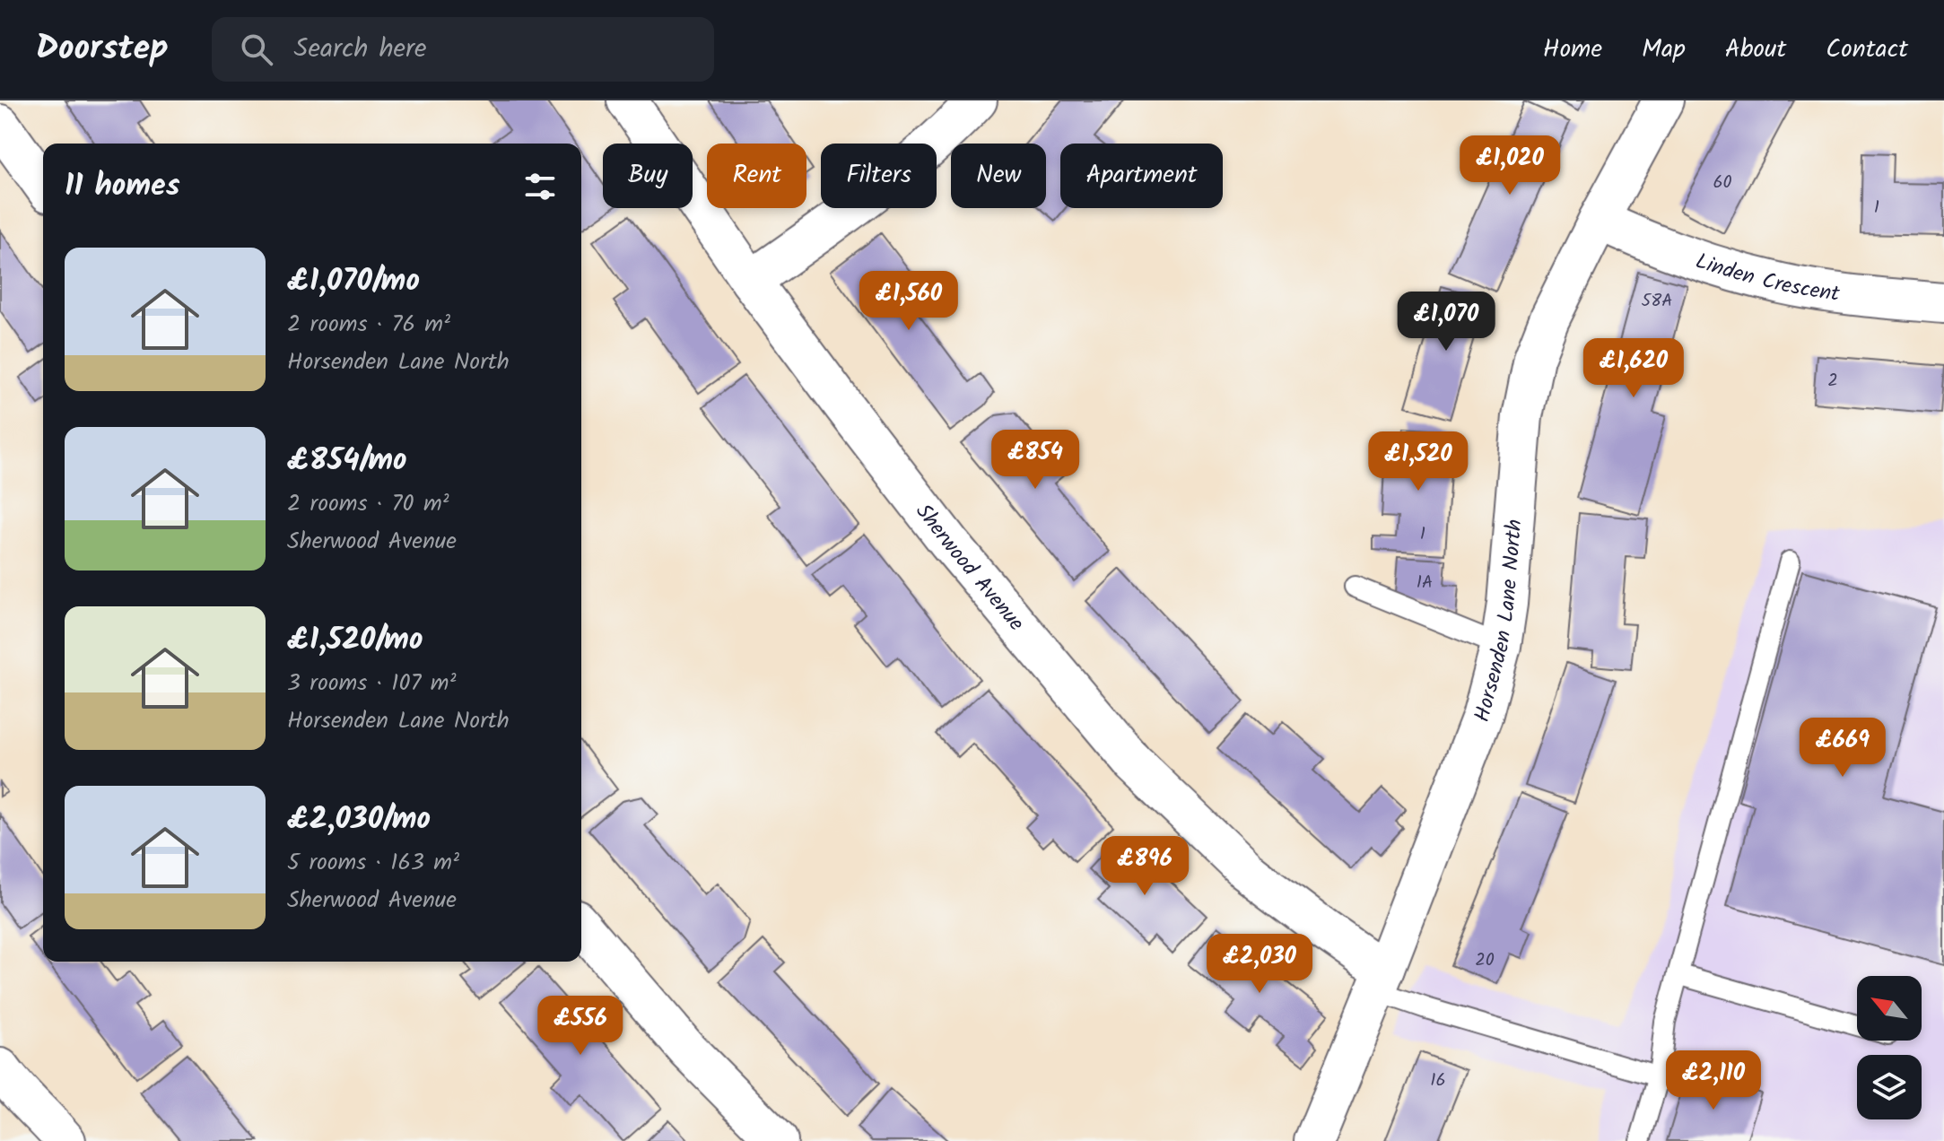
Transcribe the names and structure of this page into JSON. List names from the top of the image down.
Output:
{
  "streets": {
    "street": ["Linden Crescent", "Sherwood Avenue", "Horsenden Lane North"]
  },
  "crossings": [
    ["Linden Crescent", "Horsenden Lane North"],
    ["Sherwood Avenue", "Horsenden Lane North"]
  ],
  "house_numbers": [
    "60",
    "1",
    "58A",
    "2",
    "1",
    "1A",
    "20",
    "16"
  ],
  "north": "top left",
  "page": {
    "header": "Doorstep",
    "search": "Search here",
    "nav": [
      "Home",
      "Map",
      "About",
      "Contact"
    ],
    "price": [
      "£1,020",
      "£1,560",
      "£1,070",
      "£1,620",
      "£854",
      "£1,520",
      "£669",
      "£896",
      "£2,030",
      "£556",
      "£2,110"
    ],
    "chip": [
      "Buy",
      "Rent",
      "Filters",
      "New",
      "Apartment"
    ],
    "heading": "11 homes",
    "list": [
      {
        "name": "£1,070/mo",
        "note": "2 rooms · 76 m² · Horsenden Lane North"
      },
      {
        "name": "£854/mo",
        "note": "2 rooms · 70 m² · Sherwood Avenue"
      },
      {
        "name": "£1,520/mo",
        "note": "3 rooms · 107 m² · Horsenden Lane North"
      },
      {
        "name": "£2,030/mo",
        "note": "5 rooms · 163 m² · Sherwood Avenue"
      }
    ]
  }
}
